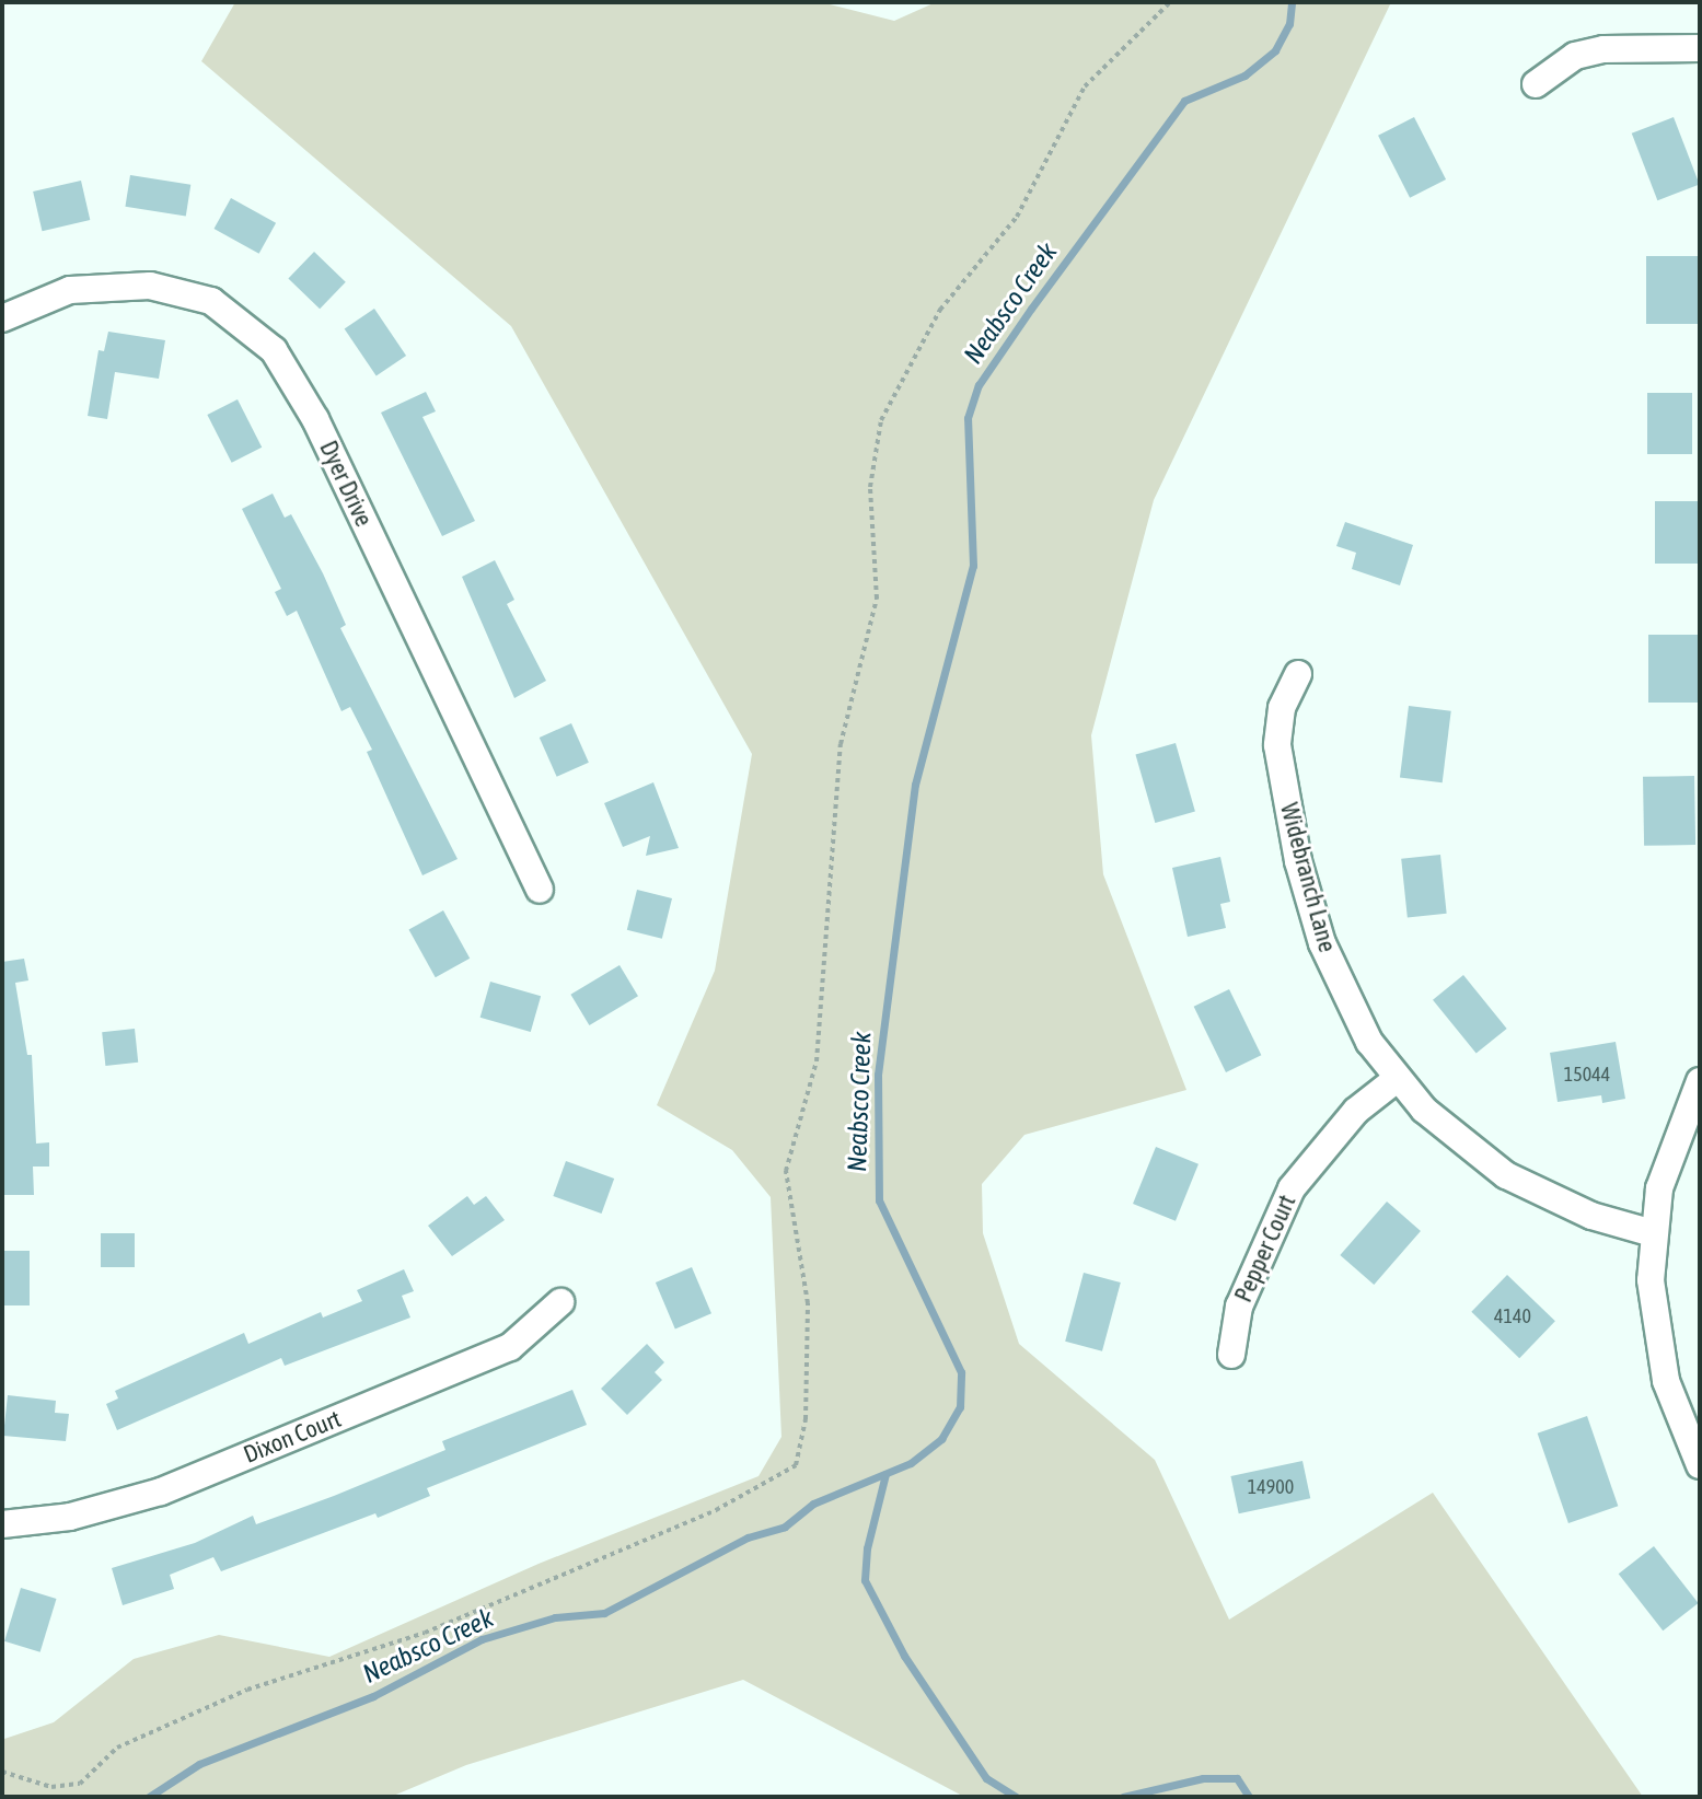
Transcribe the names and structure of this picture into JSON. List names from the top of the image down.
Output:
{
  "streets": {
    "street": [
      "Dyer Drive",
      "Widebranch Lane",
      "Pepper Court",
      "Dixon Court"
    ]
  },
  "crossings": [
    ["Widebranch Lane", "Pepper Court"]
  ],
  "water": ["Neabsco Creek"],
  "house_numbers": ["15044", "4140", "14900"]
}
